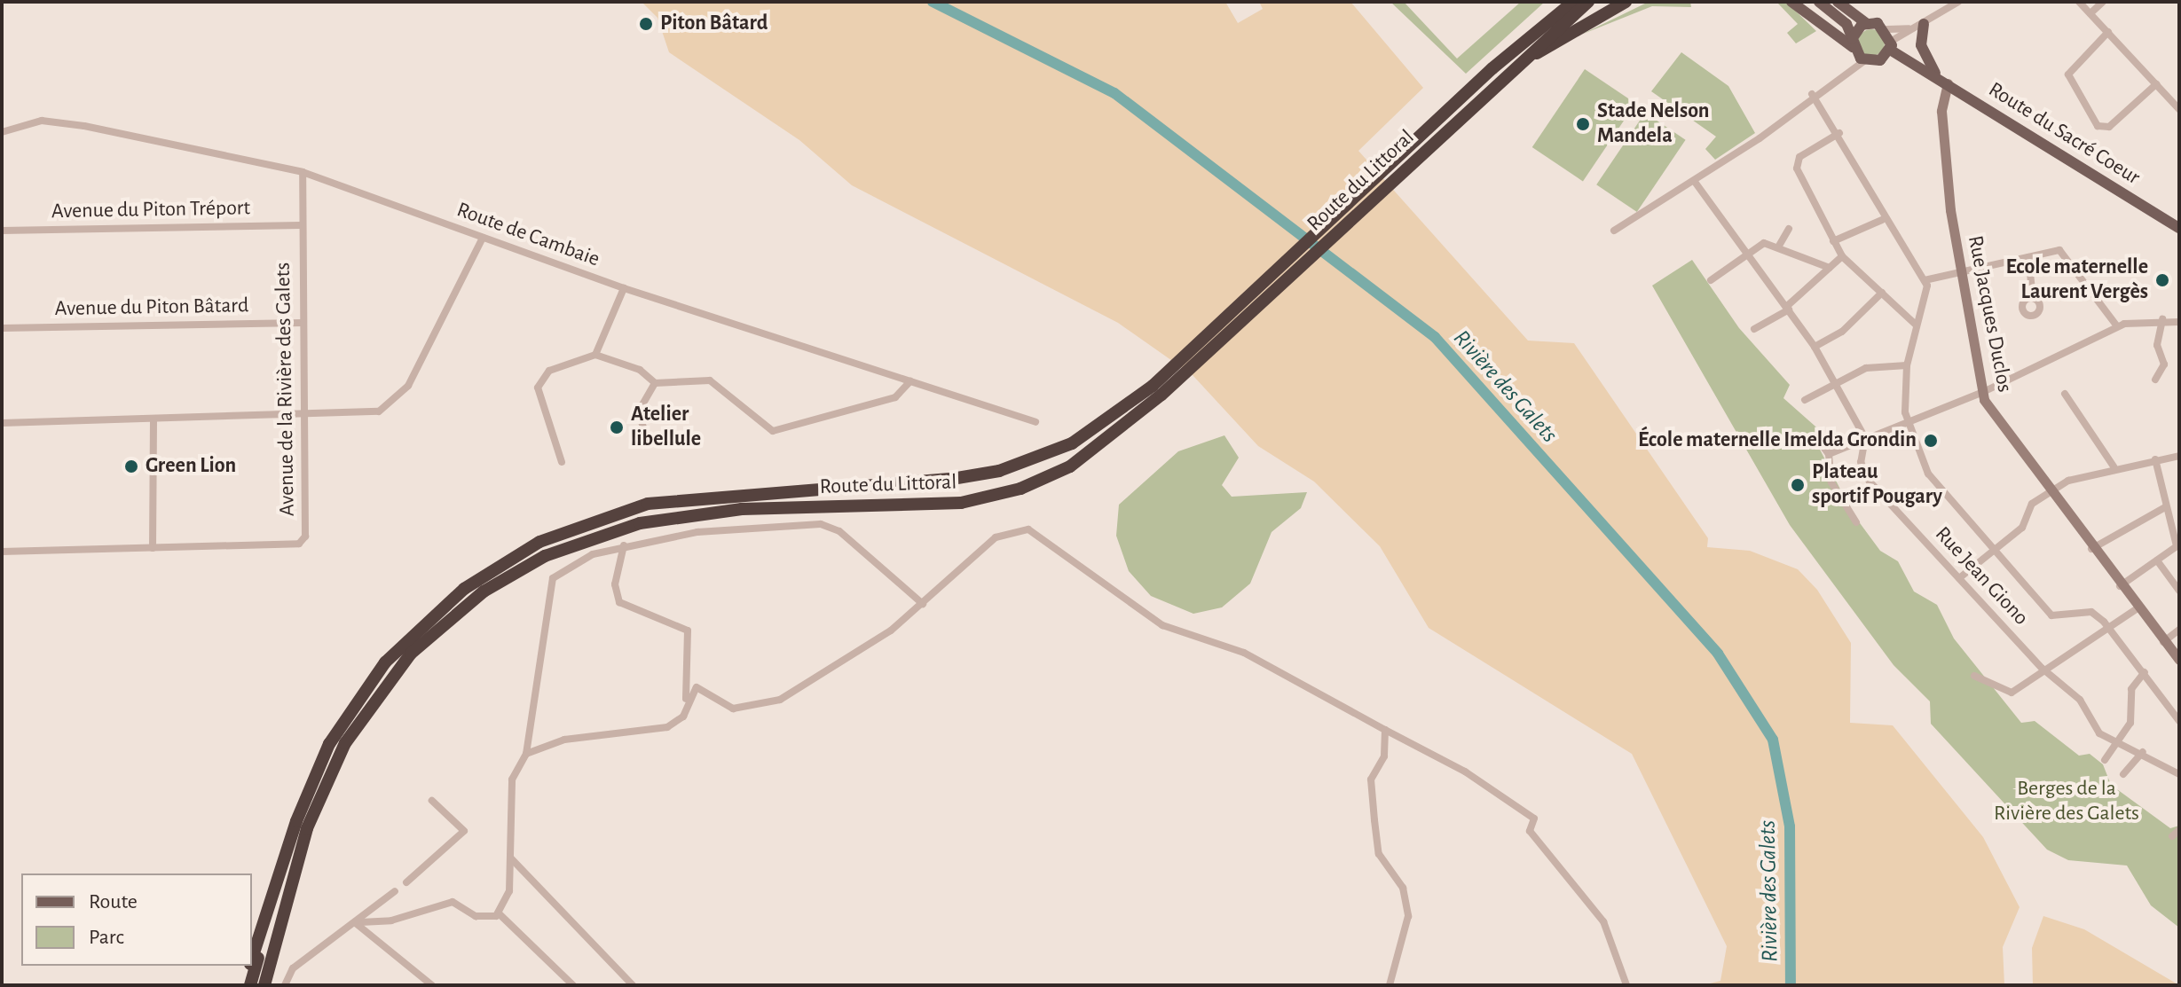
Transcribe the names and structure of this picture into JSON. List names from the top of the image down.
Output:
{
  "streets": {
    "highway": ["Route du Littoral"],
    "main road": ["Route du Sacré Coeur"],
    "street": [
      "Avenue du Piton Tréport",
      "Route de Cambaie",
      "Avenue du Piton Bâtard",
      "Rue Jacques Duclos",
      "Avenue de la Rivière des Galets",
      "Rue Jean Giono"
    ]
  },
  "crossings": [
    ["Route du Sacré Coeur", "Rue Jacques Duclos"],
    ["Avenue du Piton Tréport", "Avenue de la Rivière des Galets"],
    ["Route de Cambaie", "Avenue de la Rivière des Galets"],
    ["Avenue du Piton Bâtard", "Avenue de la Rivière des Galets"]
  ],
  "water": ["Rivière des Galets"],
  "parks": ["Berges de la Rivière des Galets"],
  "places": [
    "Piton Bâtard",
    "Stade Nelson Mandela",
    "Ecole maternelle Laurent Vergès",
    "Atelier libellule",
    "École maternelle Imelda Grondin",
    "Green Lion",
    "Plateau sportif Pougary"
  ],
  "legend": ["Route", "Parc"]
}
